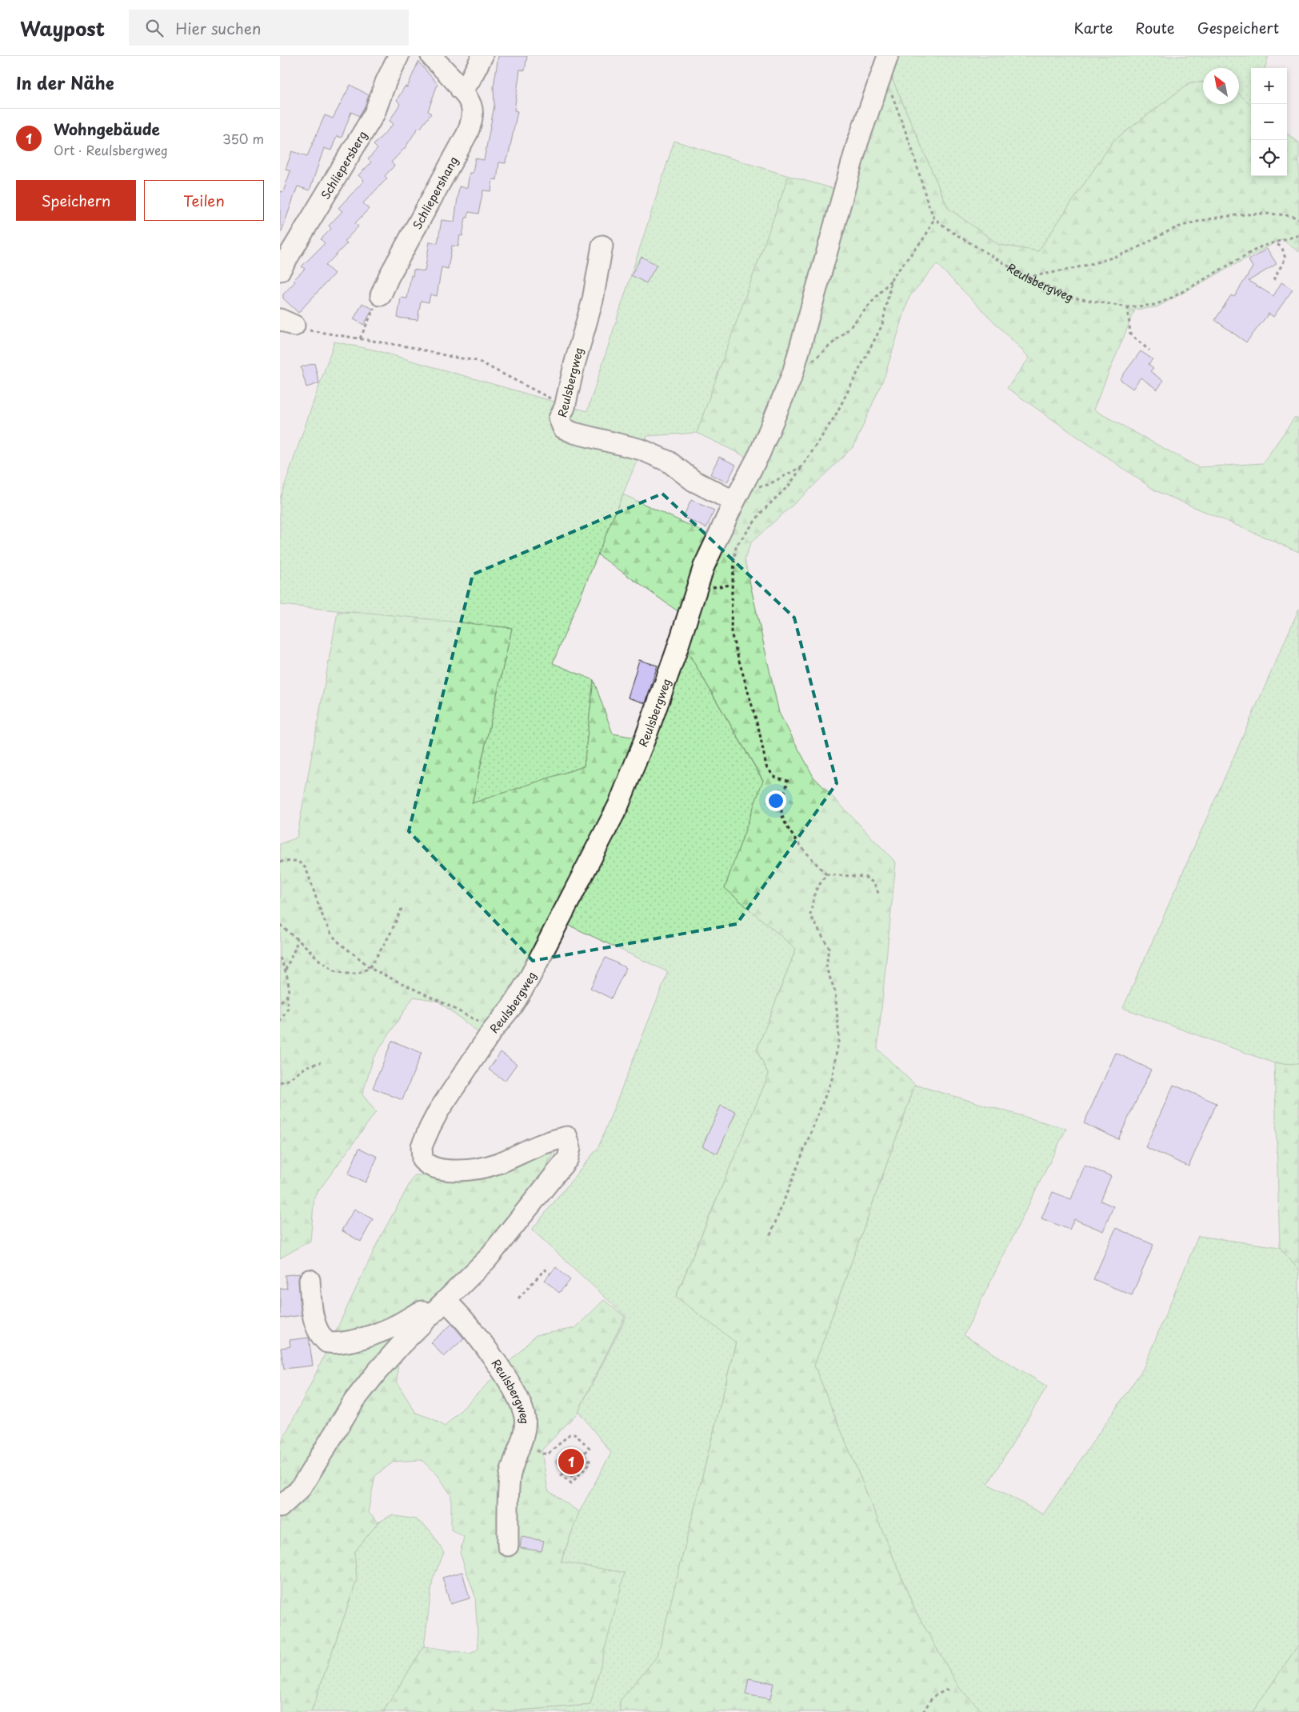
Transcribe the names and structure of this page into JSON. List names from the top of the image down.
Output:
{
  "streets": {
    "street": ["Schliepersberg", "Schliepershang", "Reulsbergweg"]
  },
  "north": "top left",
  "page": {
    "header": "Waypost",
    "search": "Hier suchen",
    "nav": ["Karte", "Route", "Gespeichert"],
    "heading": "In der Nähe",
    "map_buttons": ["+", "−"],
    "list": [
      {
        "mark": "1",
        "name": "Wohngebäude",
        "note": "Ort · Reulsbergweg",
        "value": "350 m"
      }
    ],
    "buttons": ["Speichern", "Teilen"],
    "pins": "1"
  }
}
